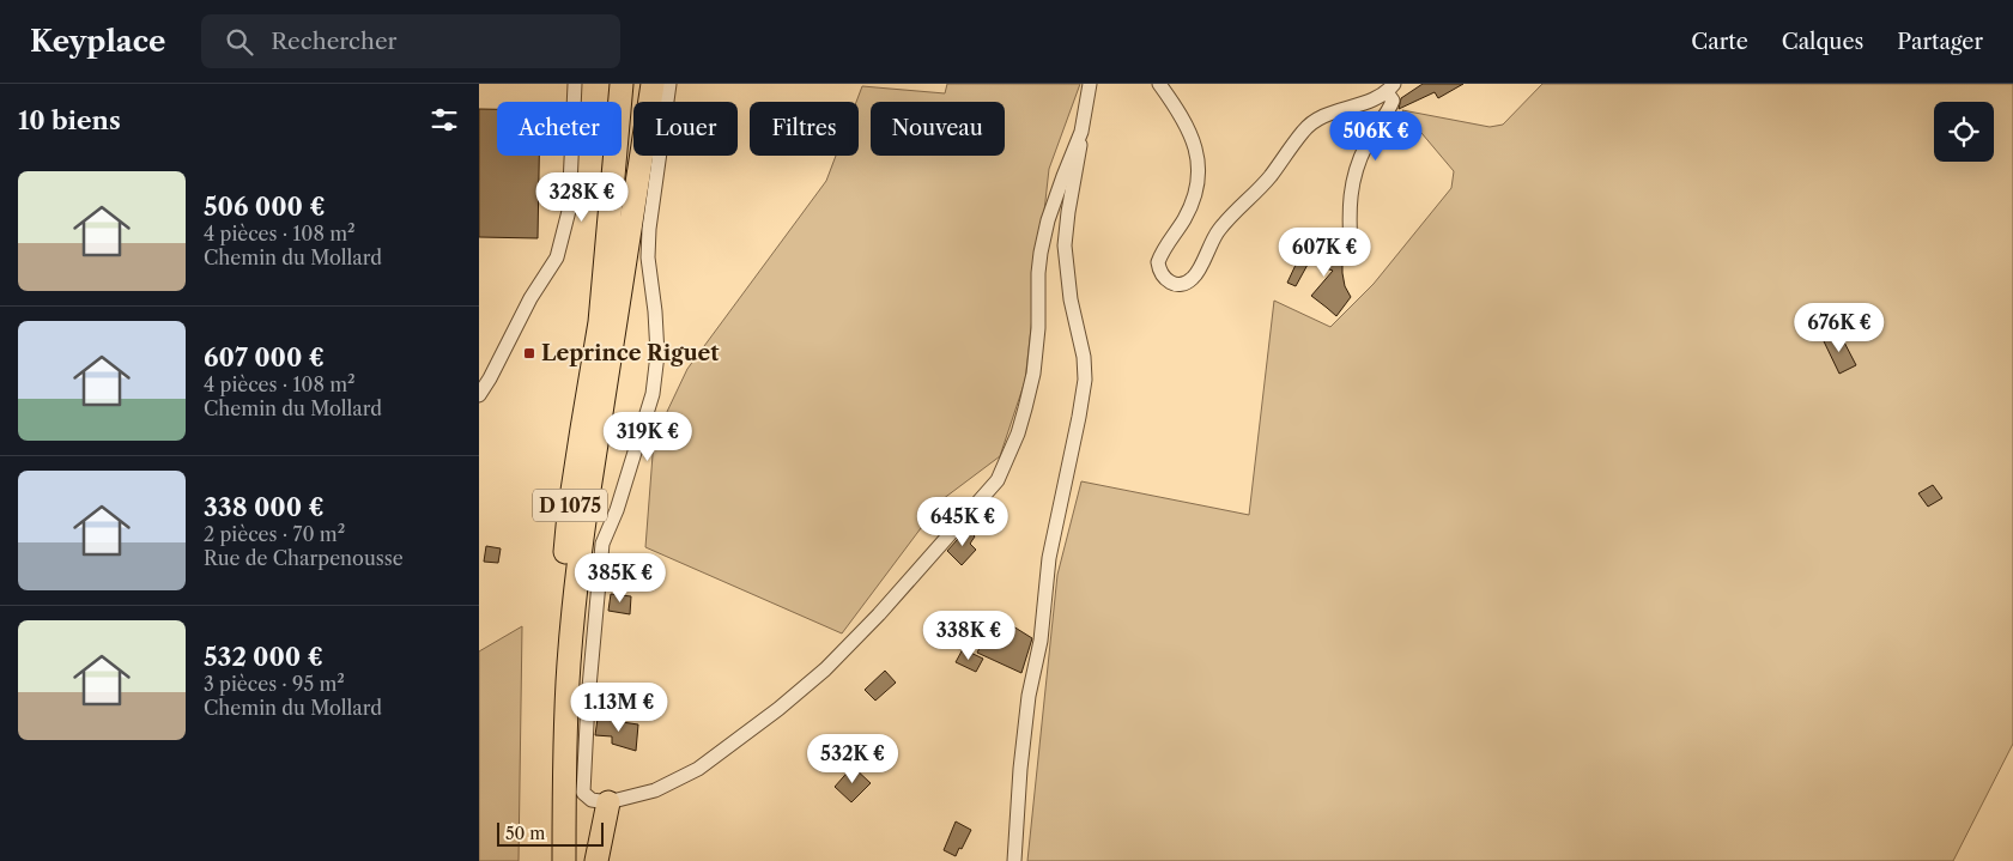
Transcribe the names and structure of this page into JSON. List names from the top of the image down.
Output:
{
  "streets": {
    "main road": ["D 1075"]
  },
  "places": {
    "transit": ["Leprince Riguet"]
  },
  "scale_bar": "50 m",
  "page": {
    "header": "Keyplace",
    "search": "Rechercher",
    "nav": ["Carte", "Calques", "Partager"],
    "heading": "10 biens",
    "chip": [
      "Acheter",
      "Louer",
      "Filtres",
      "Nouveau"
    ],
    "price": [
      "506K €",
      "328K €",
      "607K €",
      "676K €",
      "319K €",
      "645K €",
      "385K €",
      "338K €",
      "1.13M €",
      "532K €"
    ],
    "list": [
      {
        "name": "506 000 €",
        "note": "4 pièces · 108 m² · Chemin du Mollard"
      },
      {
        "name": "607 000 €",
        "note": "4 pièces · 108 m² · Chemin du Mollard"
      },
      {
        "name": "338 000 €",
        "note": "2 pièces · 70 m² · Rue de Charpenousse"
      },
      {
        "name": "532 000 €",
        "note": "3 pièces · 95 m² · Chemin du Mollard"
      }
    ],
    "scale": "50 m"
  }
}
